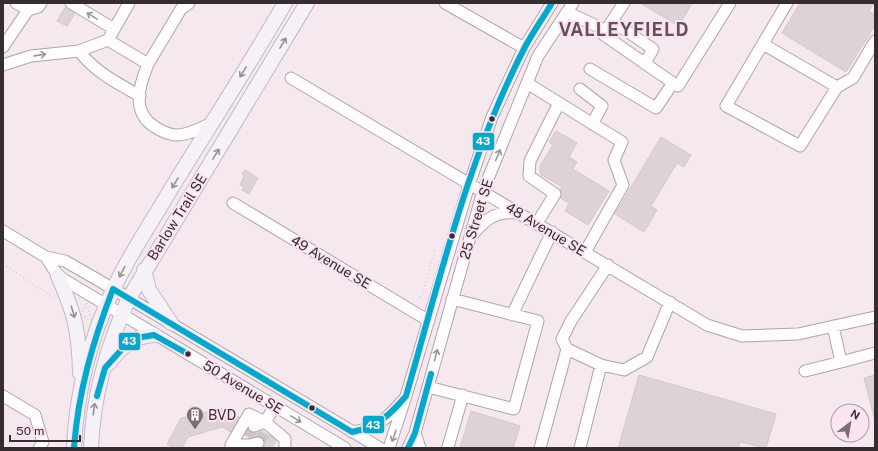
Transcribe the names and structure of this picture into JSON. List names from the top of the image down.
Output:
{
  "streets": {
    "main road": ["Barlow Trail SE"],
    "street": [
      "25 Street SE",
      "48 Avenue SE",
      "49 Avenue SE",
      "50 Avenue SE"
    ]
  },
  "crossings": [
    ["Barlow Trail SE", "50 Avenue SE"],
    ["25 Street SE", "48 Avenue SE"],
    ["25 Street SE", "49 Avenue SE"]
  ],
  "districts": ["VALLEYFIELD"],
  "places": {
    "building": ["BVD"]
  },
  "lines": ["transit line 43"],
  "scale_bar": "50 m",
  "north": "top right"
}
